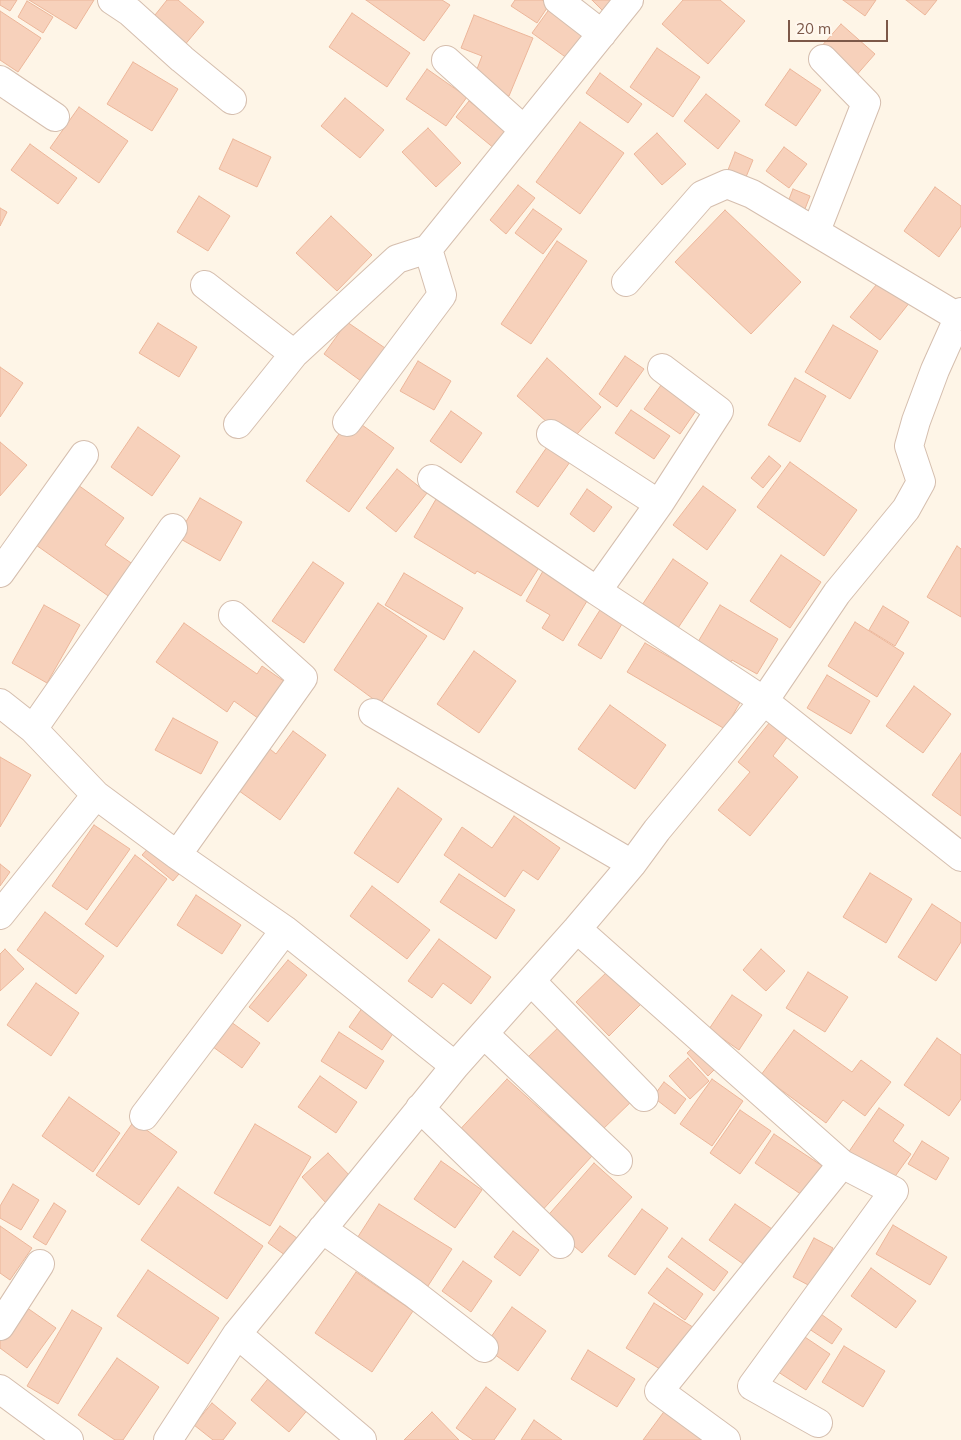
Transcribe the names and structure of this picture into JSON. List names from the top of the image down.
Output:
{
  "scale_bar": "20 m"
}
